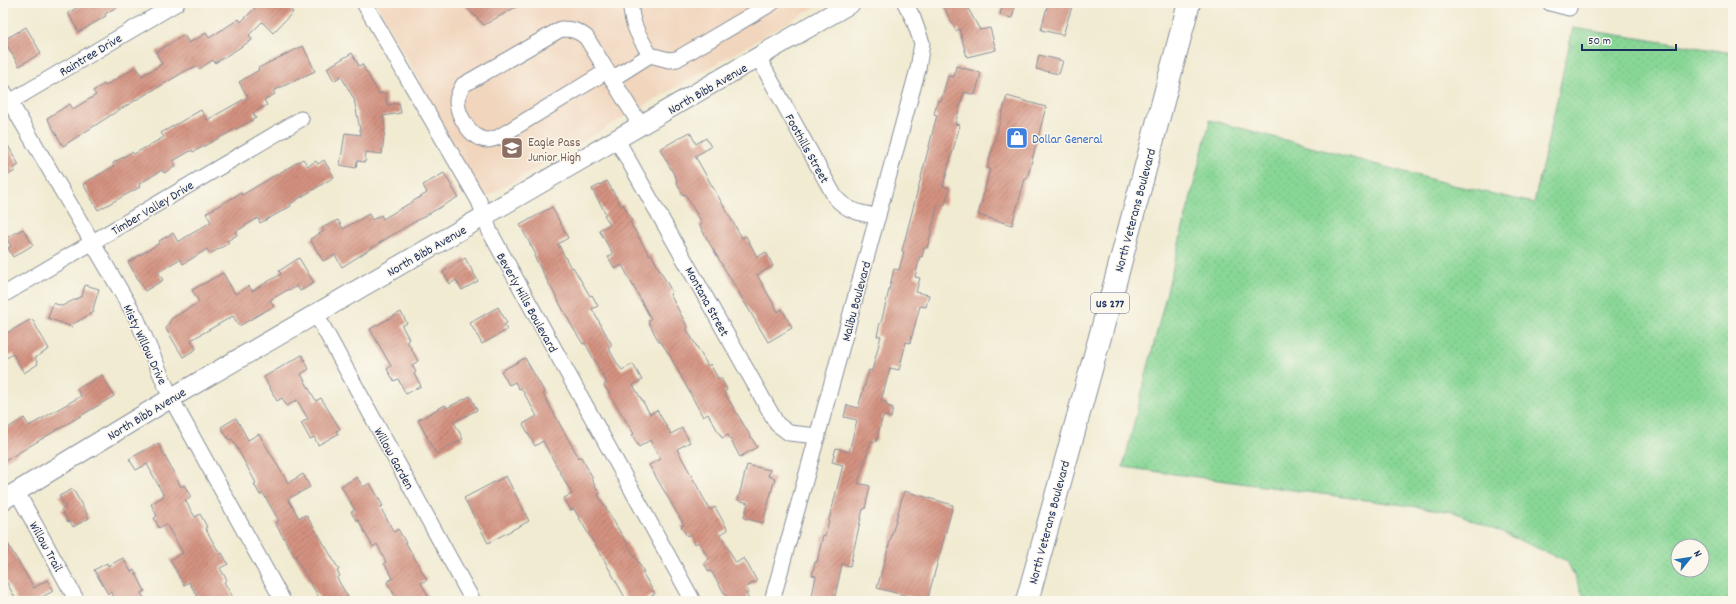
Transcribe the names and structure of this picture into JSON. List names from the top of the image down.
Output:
{
  "streets": {
    "highway": ["North Veterans Boulevard", "US 277"],
    "main road": ["North Bibb Avenue"],
    "street": [
      "Raintree Drive",
      "Foothills Street",
      "Timber Valley Drive",
      "Montana Street",
      "Malibu Boulevard",
      "Beverly Hills Boulevard",
      "Misty Willow Drive",
      "Willow Garden",
      "Willow Trail"
    ]
  },
  "crossings": [
    ["Raintree Drive", "Misty Willow Drive"],
    ["North Bibb Avenue", "Foothills Street"],
    ["North Bibb Avenue", "Montana Street"],
    ["North Bibb Avenue", "Beverly Hills Boulevard"],
    ["North Bibb Avenue", "Misty Willow Drive"],
    ["North Bibb Avenue", "Willow Garden"],
    ["North Bibb Avenue", "Willow Trail"],
    ["Foothills Street", "Malibu Boulevard"],
    ["Timber Valley Drive", "Misty Willow Drive"],
    ["Montana Street", "Malibu Boulevard"]
  ],
  "places": {
    "shop": ["Dollar General"],
    "school or university": ["Eagle Pass Junior High"]
  },
  "scale_bar": "50 m",
  "north": "top right"
}
